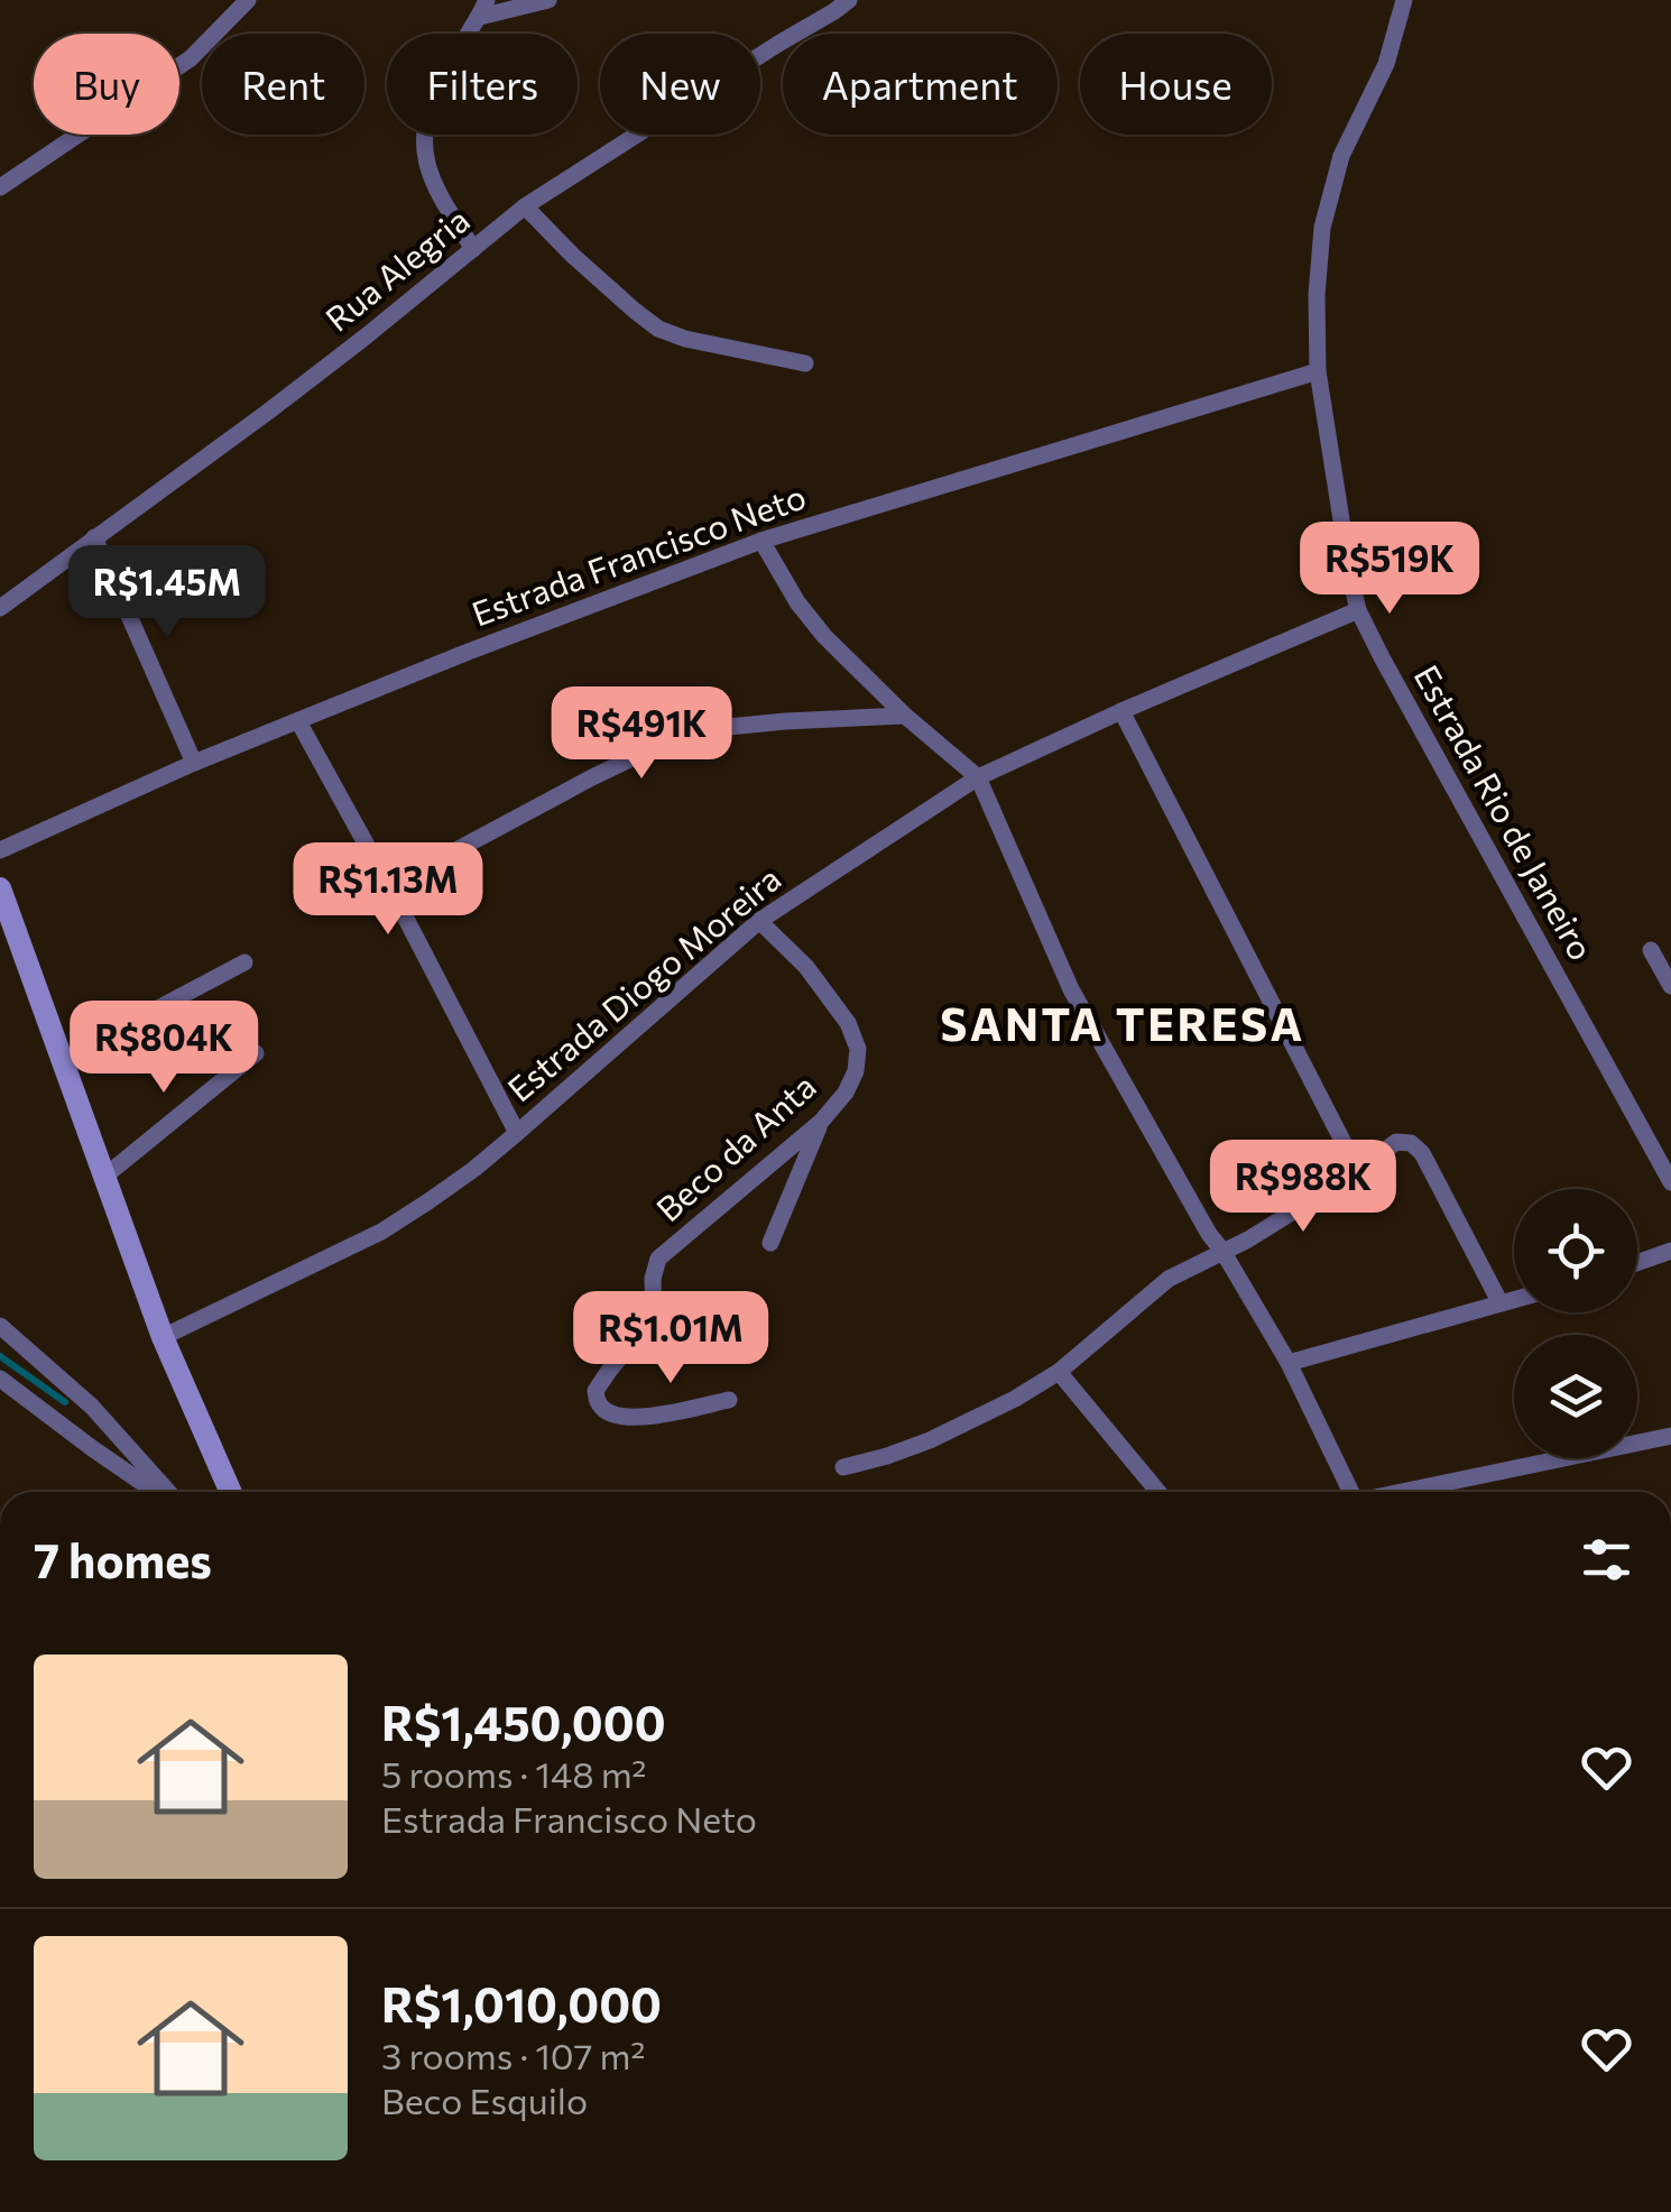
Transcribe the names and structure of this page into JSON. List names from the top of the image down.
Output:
{
  "streets": {
    "street": [
      "Rua Alegria",
      "Estrada Francisco Neto",
      "Estrada Rio de Janeiro",
      "Estrada Diogo Moreira",
      "Beco da Anta"
    ]
  },
  "crossings": [
    ["Estrada Francisco Neto", "Estrada Rio de Janeiro"],
    ["Estrada Rio de Janeiro", "Estrada Diogo Moreira"],
    ["Estrada Diogo Moreira", "Beco da Anta"]
  ],
  "districts": ["SANTA TERESA"],
  "page": {
    "chip": [
      "Buy",
      "Rent",
      "Filters",
      "New",
      "Apartment",
      "House"
    ],
    "price": [
      "R$519K",
      "R$1.45M",
      "R$491K",
      "R$1.13M",
      "R$804K",
      "R$988K",
      "R$1.01M"
    ],
    "heading": "7 homes",
    "list": [
      {
        "name": "R$1,450,000",
        "note": "5 rooms · 148 m² · Estrada Francisco Neto"
      },
      {
        "name": "R$1,010,000",
        "note": "3 rooms · 107 m² · Beco Esquilo"
      }
    ]
  }
}
